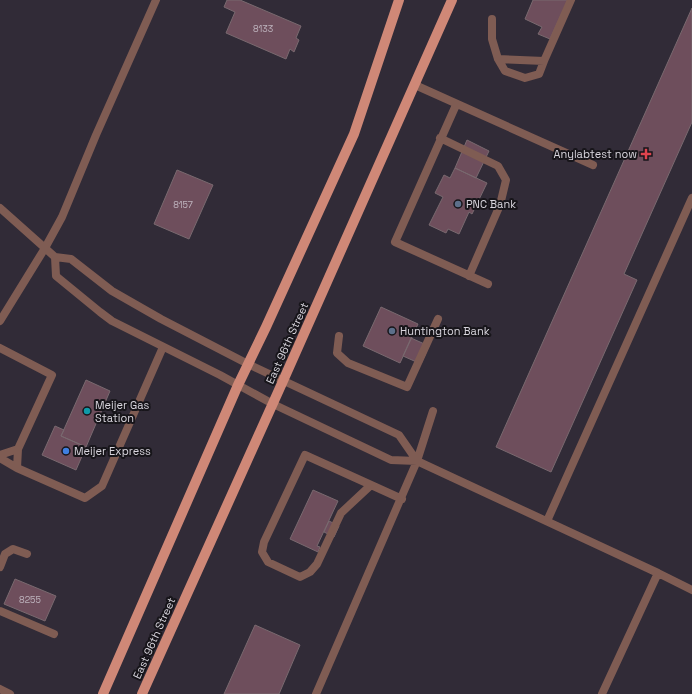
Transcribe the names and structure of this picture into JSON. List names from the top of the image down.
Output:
{
  "streets": {
    "main road": ["East 96th Street"]
  },
  "places": {
    "health": ["Anylabtest now"],
    "other": [
      "PNC Bank",
      "Huntington Bank",
      "Meijer Gas Station",
      "Meijer Express"
    ]
  },
  "house_numbers": ["8133", "8157", "8255"]
}
